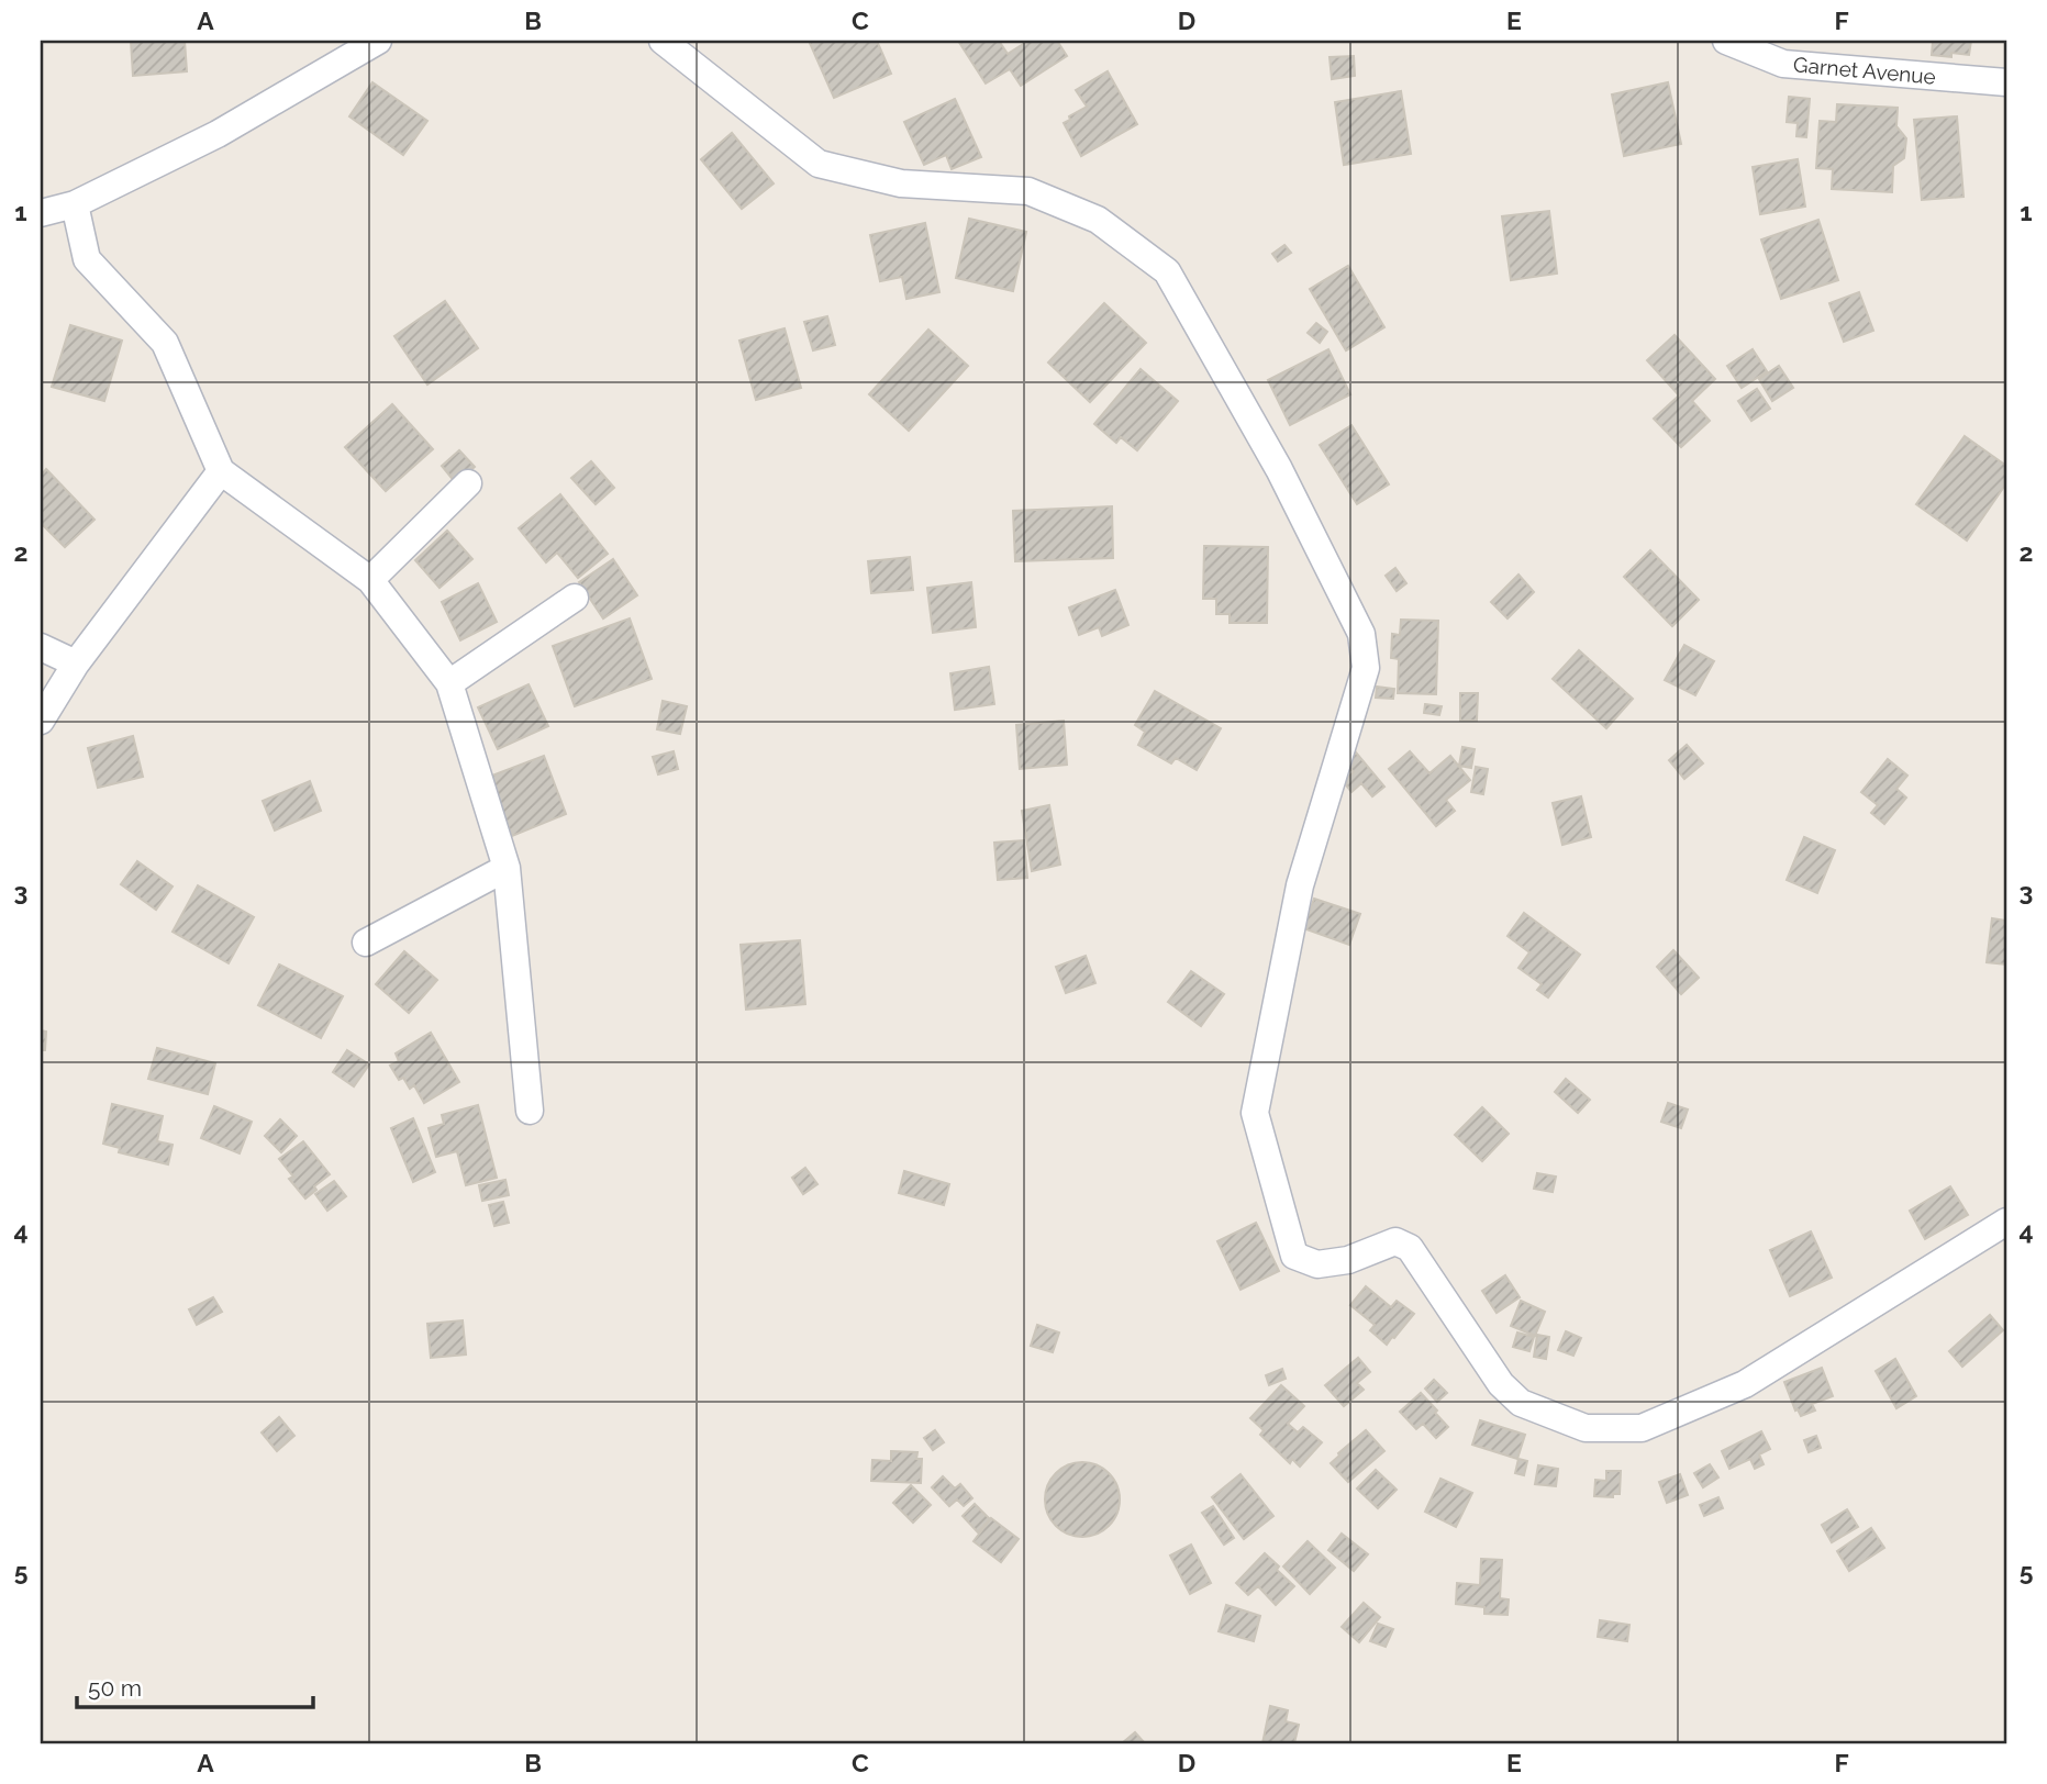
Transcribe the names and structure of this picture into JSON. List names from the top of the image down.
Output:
{
  "streets": {
    "street": ["Garnet Avenue"]
  },
  "scale_bar": "50 m",
  "grid": {
    "columns": [
      "A",
      "B",
      "C",
      "D",
      "E",
      "F"
    ],
    "rows": [
      "1",
      "2",
      "3",
      "4",
      "5"
    ]
  }
}
